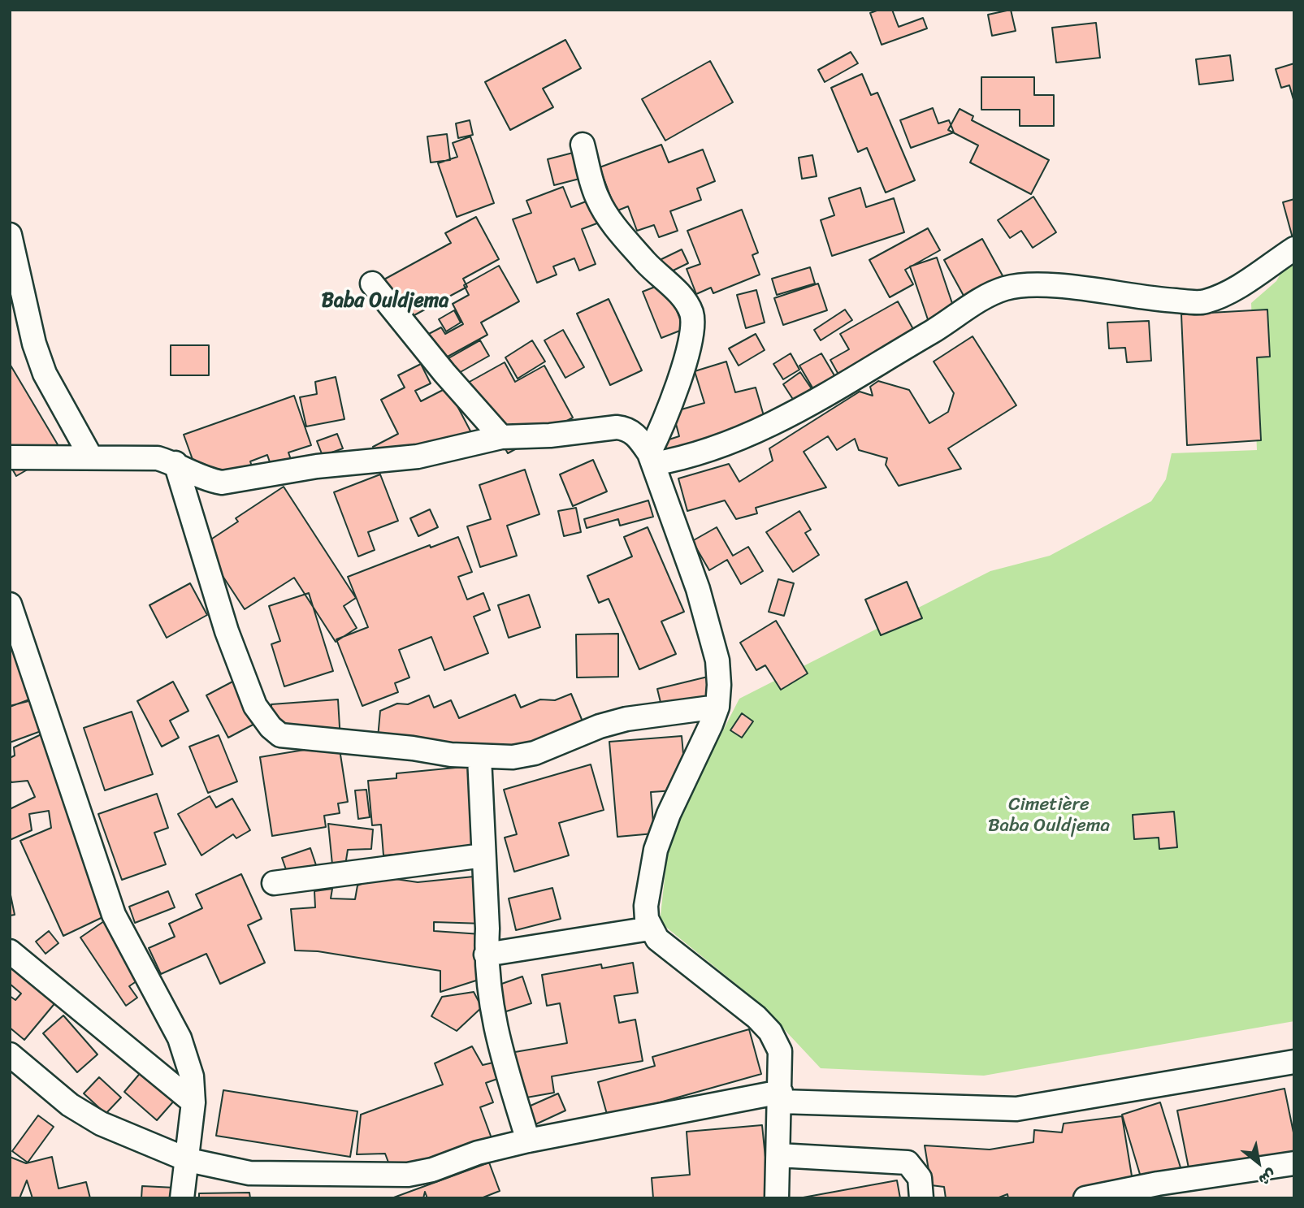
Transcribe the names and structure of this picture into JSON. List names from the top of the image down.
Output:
{
  "districts": ["Baba Ouldjema"],
  "parks": ["Cimetière Baba Ouldjema"],
  "north": "bottom right"
}
